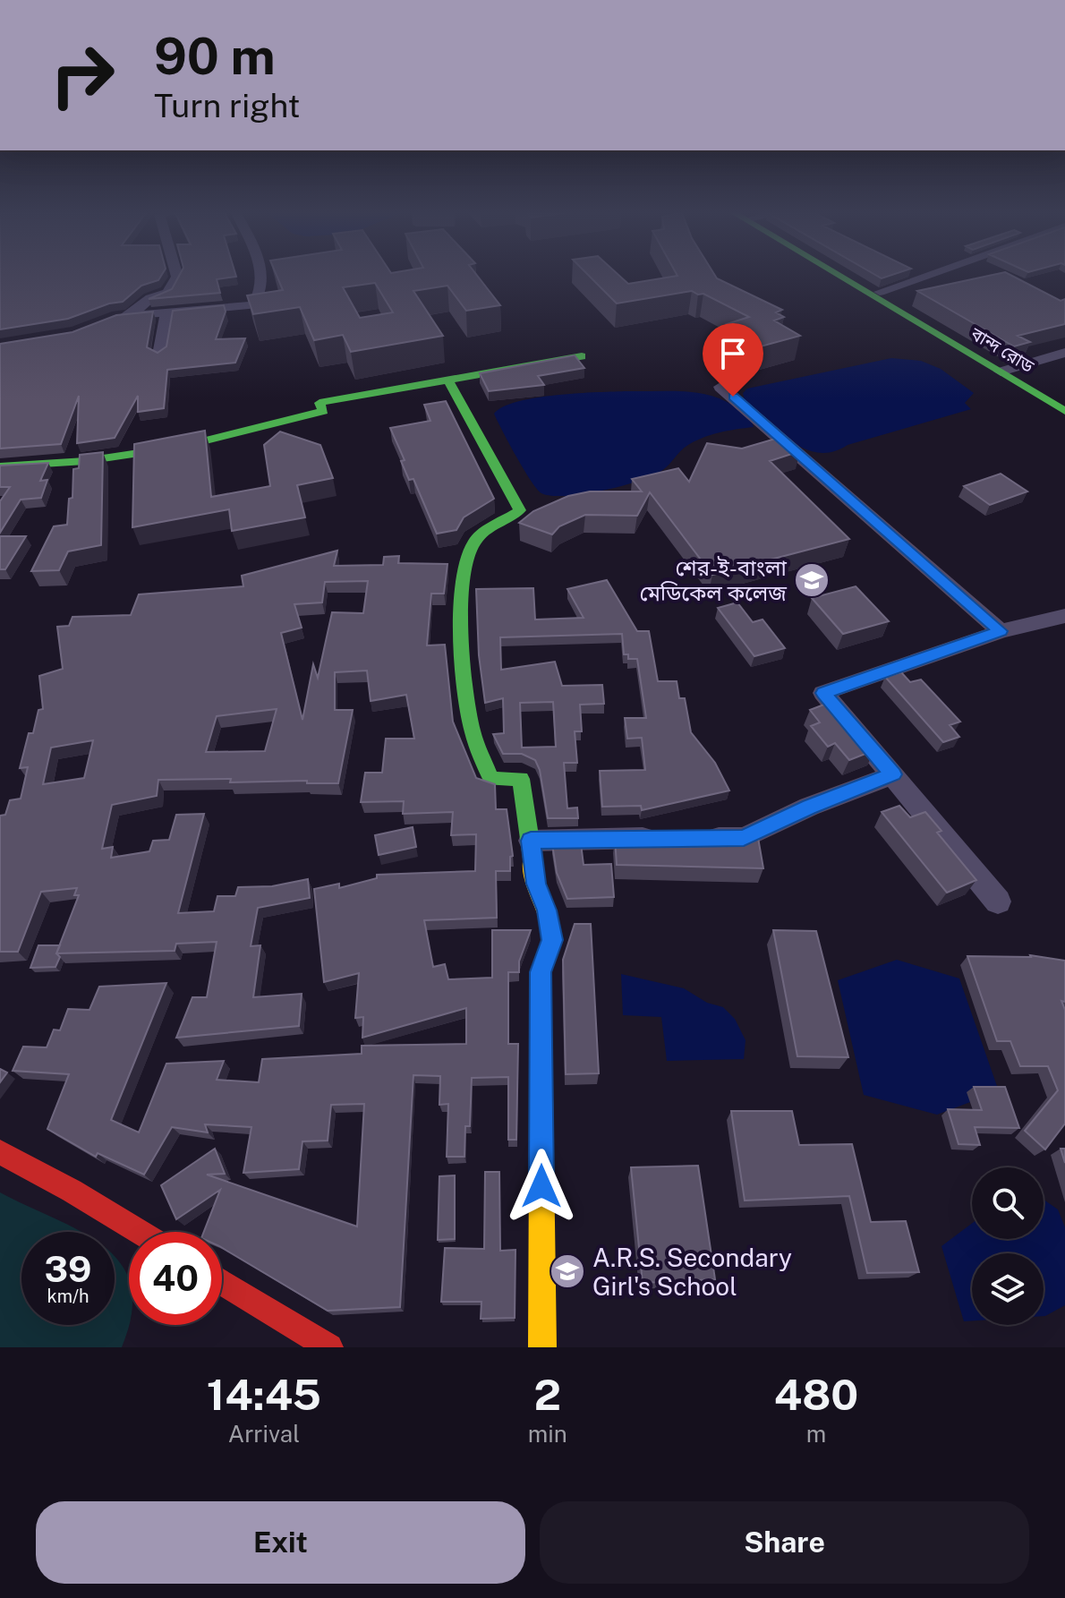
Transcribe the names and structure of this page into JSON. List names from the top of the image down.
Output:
{
  "streets": {
    "main road": ["বান্দ রোড"]
  },
  "places": {
    "school or university": ["শের-ই-বাংলা মেডিকেল কলেজ", "A.R.S. Secondary Girl's School"]
  },
  "page": {
    "turn": ["90 m", "Turn right"],
    "speed": "39 km/h",
    "limit": "40",
    "eta": [
      "14:45",
      "Arrival",
      "2",
      "min",
      "480",
      "m"
    ],
    "buttons": ["Exit", "Share"]
  }
}
